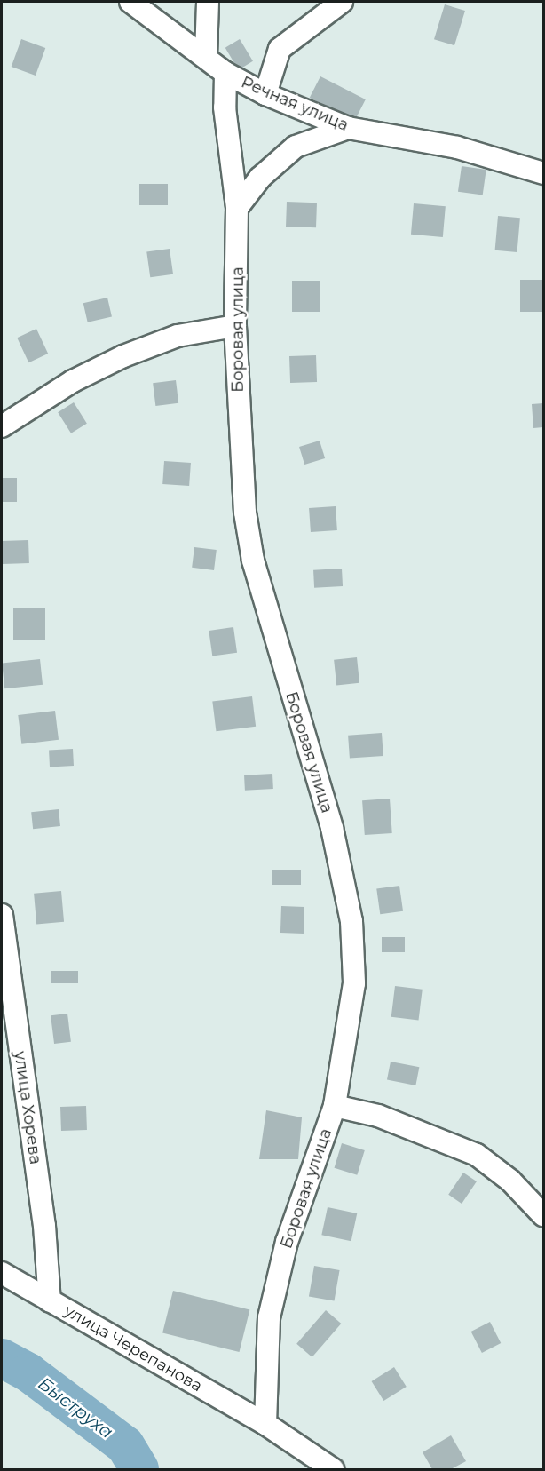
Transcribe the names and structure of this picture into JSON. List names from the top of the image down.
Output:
{
  "streets": {
    "street": [
      "Речная улица",
      "Боровая улица",
      "улица Хорева",
      "улица Черепанова"
    ]
  },
  "crossings": [
    ["Речная улица", "Боровая улица"],
    ["Боровая улица", "улица Черепанова"],
    ["улица Хорева", "улица Черепанова"]
  ],
  "water": ["Быструха"]
}
